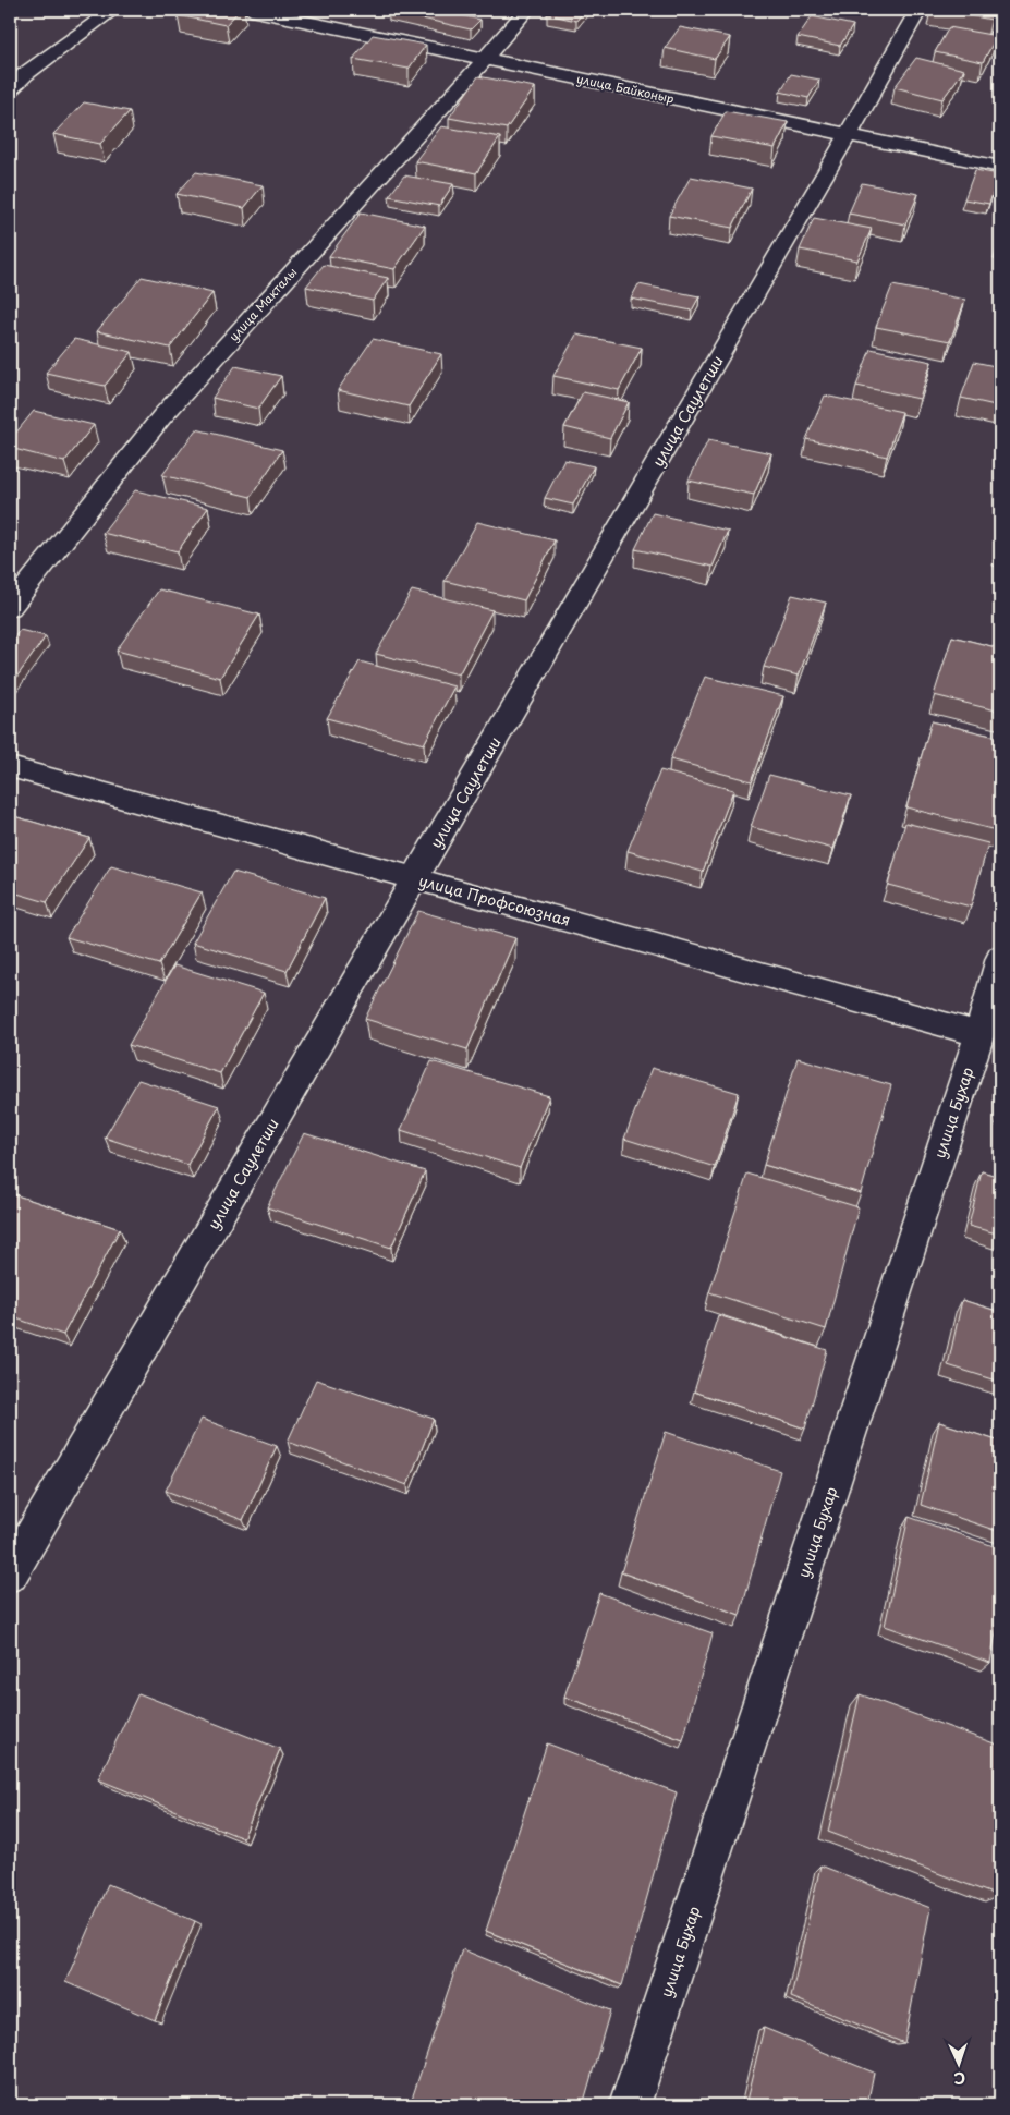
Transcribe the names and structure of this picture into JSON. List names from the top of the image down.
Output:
{
  "streets": {
    "street": [
      "улица Байконыр",
      "улица Макталы",
      "улица Саулетши",
      "улица Профсоюзная",
      "улица Бухар"
    ]
  },
  "crossings": [
    ["улица Байконыр", "улица Макталы"],
    ["улица Байконыр", "улица Саулетши"],
    ["улица Саулетши", "улица Профсоюзная"],
    ["улица Профсоюзная", "улица Бухар"]
  ],
  "north": "bottom"
}
